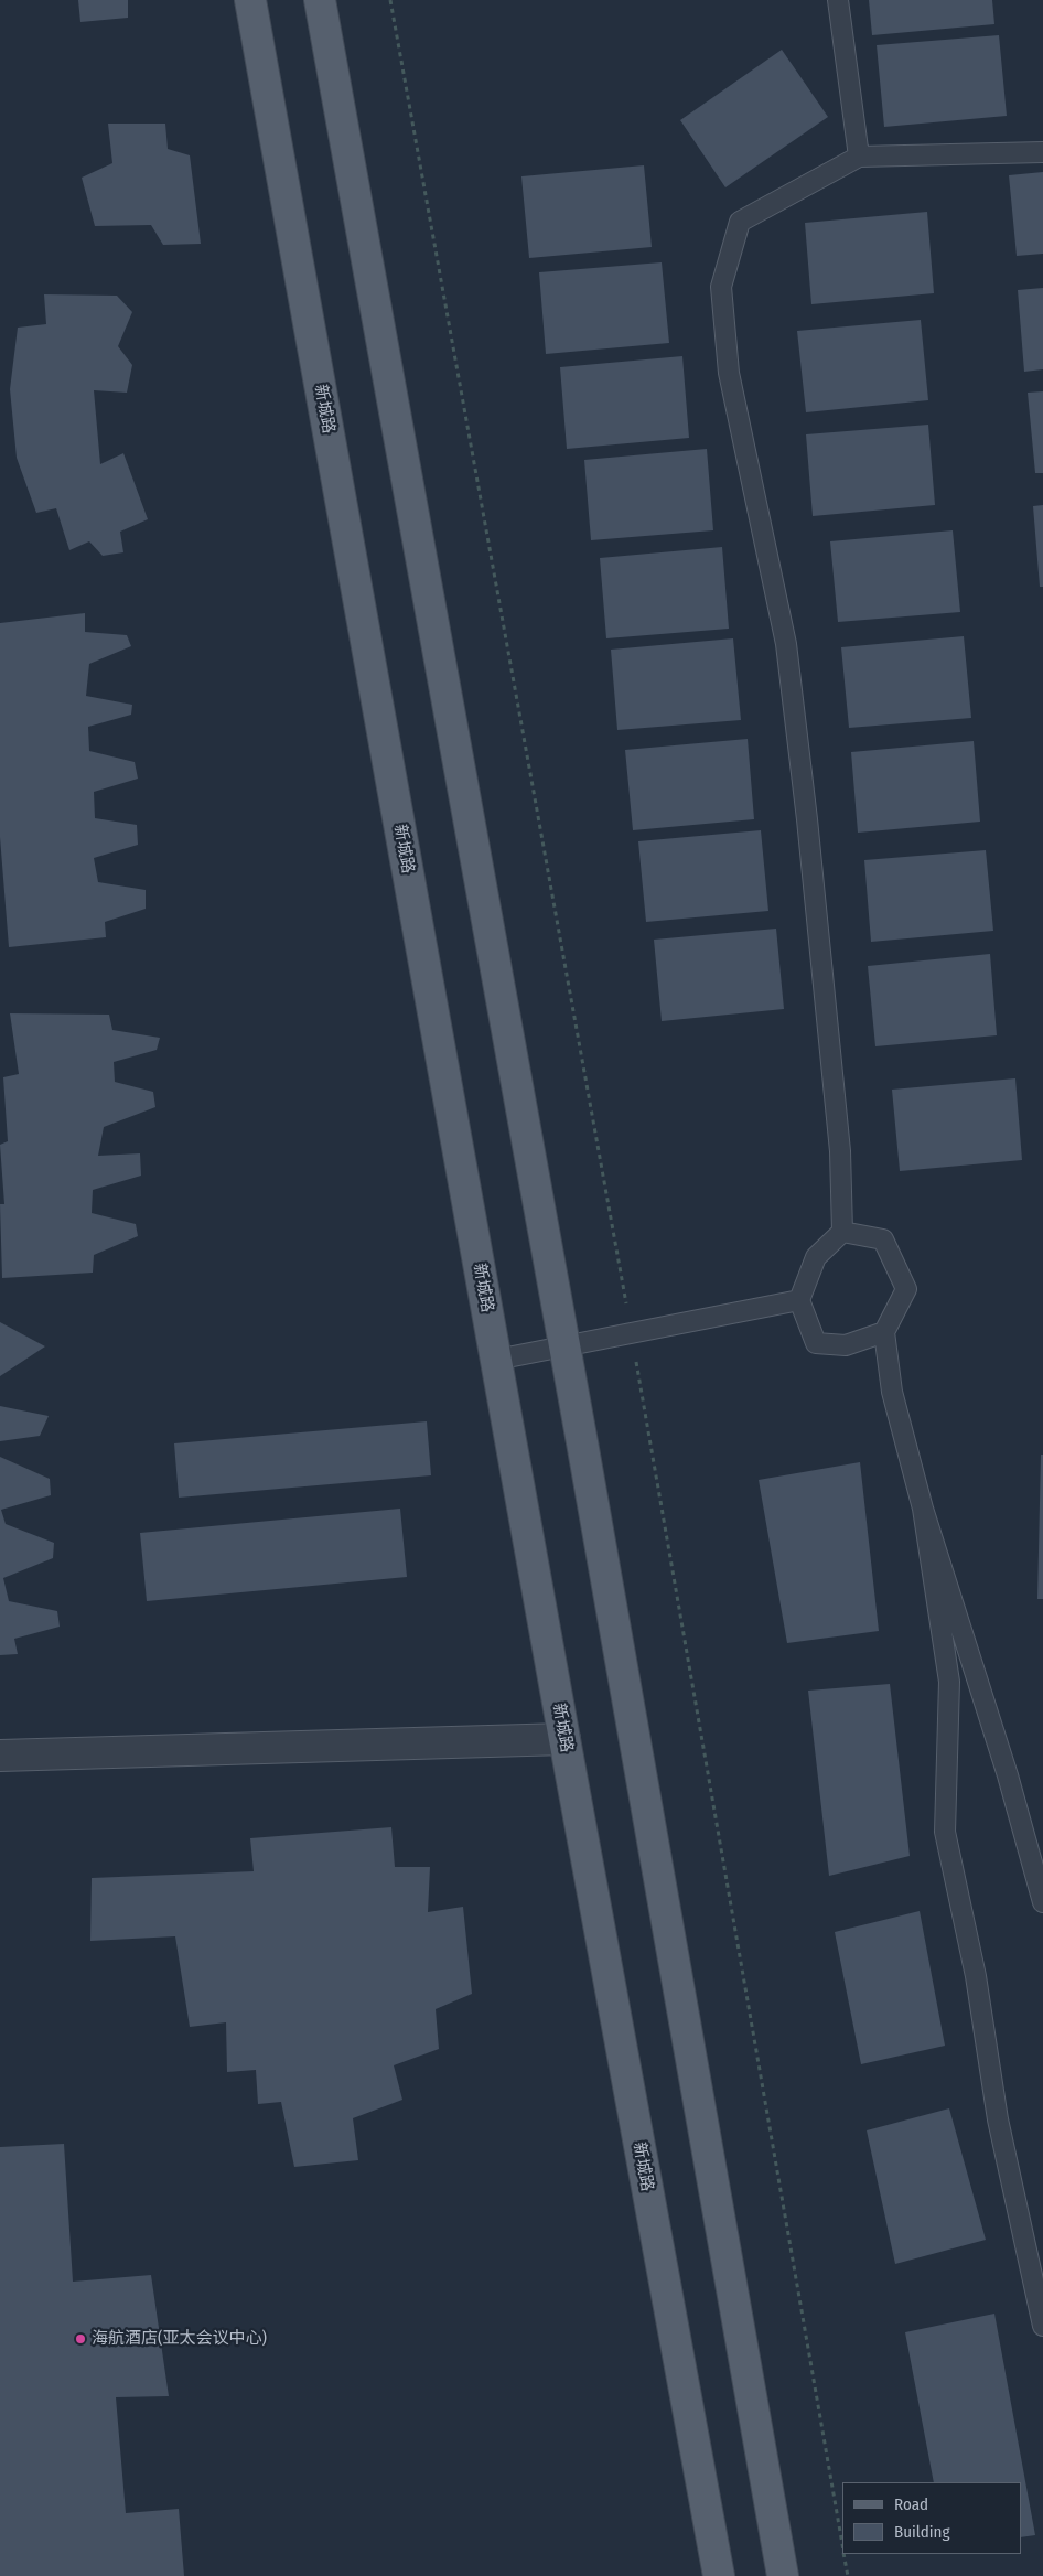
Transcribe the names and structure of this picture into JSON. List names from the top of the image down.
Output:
{
  "streets": {
    "main road": ["新城路"]
  },
  "places": ["海航酒店(亚太会议中心)"],
  "legend": ["Road", "Building"]
}
